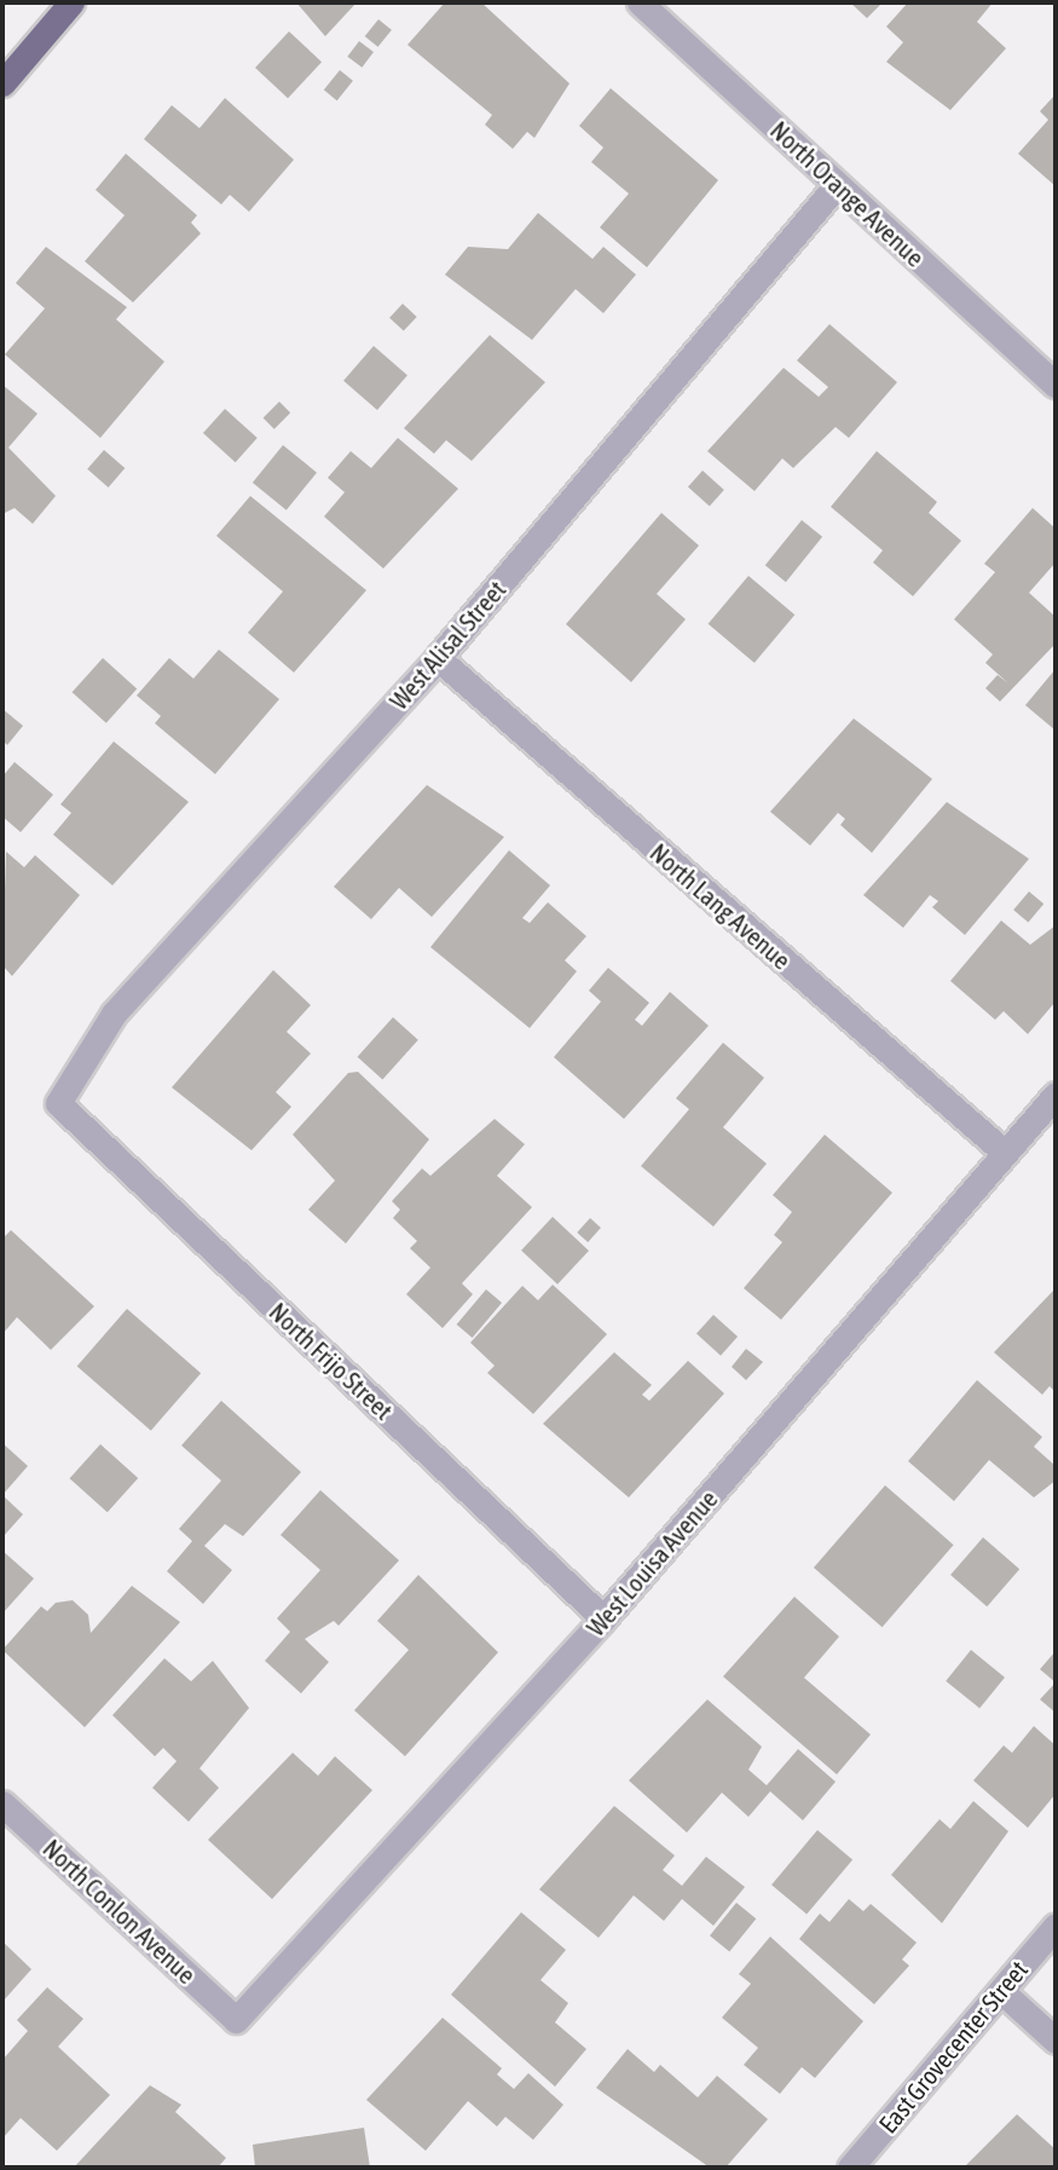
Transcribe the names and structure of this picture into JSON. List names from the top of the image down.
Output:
{
  "streets": {
    "street": [
      "North Orange Avenue",
      "West Alisal Street",
      "North Lang Avenue",
      "North Frijo Street",
      "West Louisa Avenue",
      "North Conlon Avenue",
      "East Grovecenter Street"
    ]
  },
  "crossings": [
    ["North Orange Avenue", "West Alisal Street"],
    ["West Alisal Street", "North Lang Avenue"],
    ["West Alisal Street", "North Frijo Street"],
    ["North Lang Avenue", "West Louisa Avenue"],
    ["North Frijo Street", "West Louisa Avenue"],
    ["West Louisa Avenue", "North Conlon Avenue"]
  ]
}
